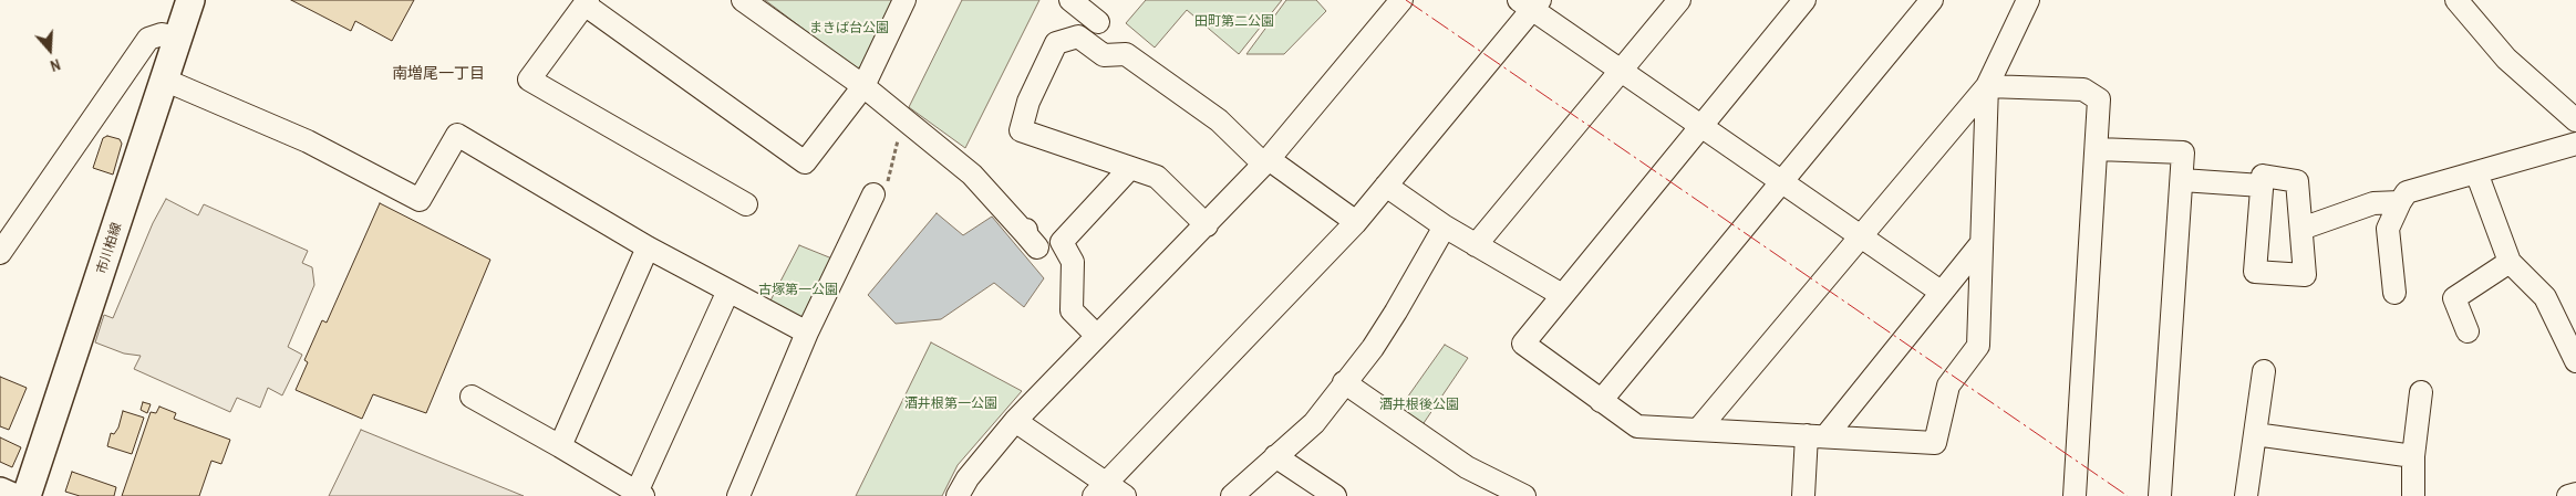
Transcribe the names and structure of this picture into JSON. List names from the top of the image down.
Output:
{
  "streets": {
    "main road": ["市川柏線"]
  },
  "districts": ["南増尾一丁目"],
  "parks": [
    "田町第二公園",
    "まきば台公園",
    "古塚第一公園",
    "酒井根第一公園",
    "酒井根後公園"
  ],
  "north": "bottom"
}
